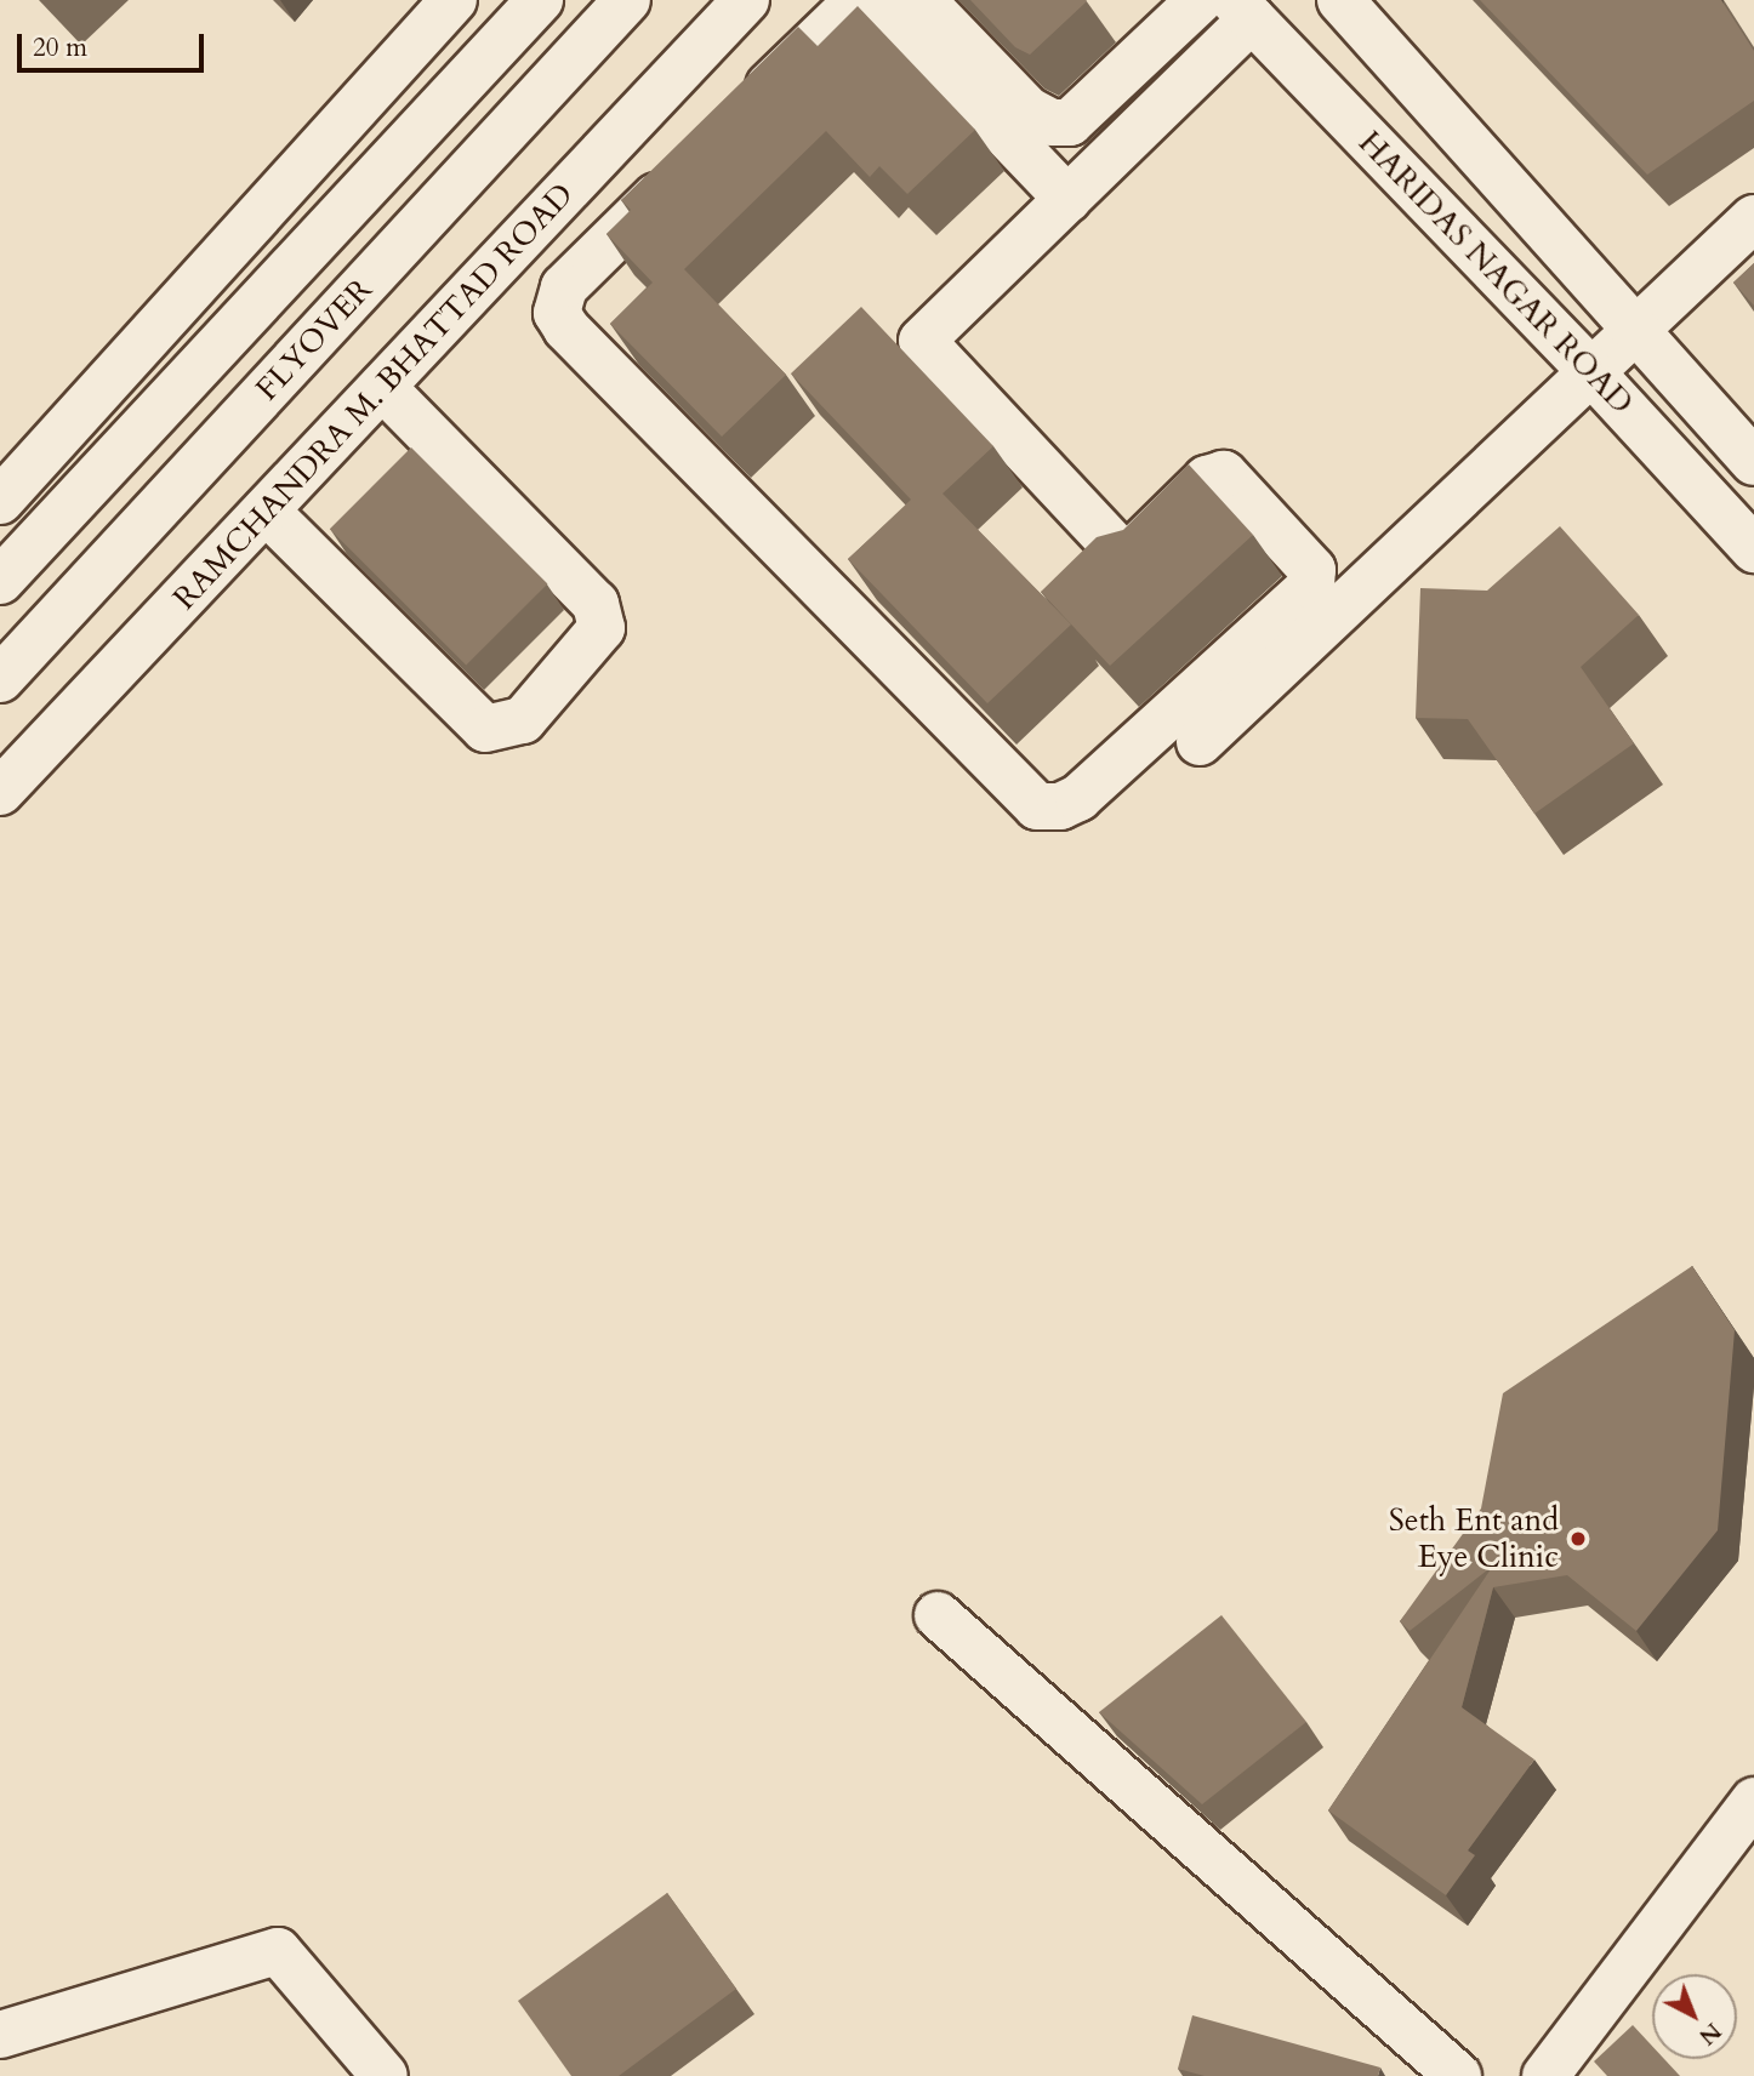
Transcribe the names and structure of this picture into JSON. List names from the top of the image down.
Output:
{
  "streets": {
    "street": ["HARIDAS NAGAR ROAD", "FLYOVER", "RAMCHANDRA M. BHATTAD ROAD"]
  },
  "places": ["Seth Ent and Eye Clinic"],
  "scale_bar": "20 m",
  "north": "bottom right"
}
